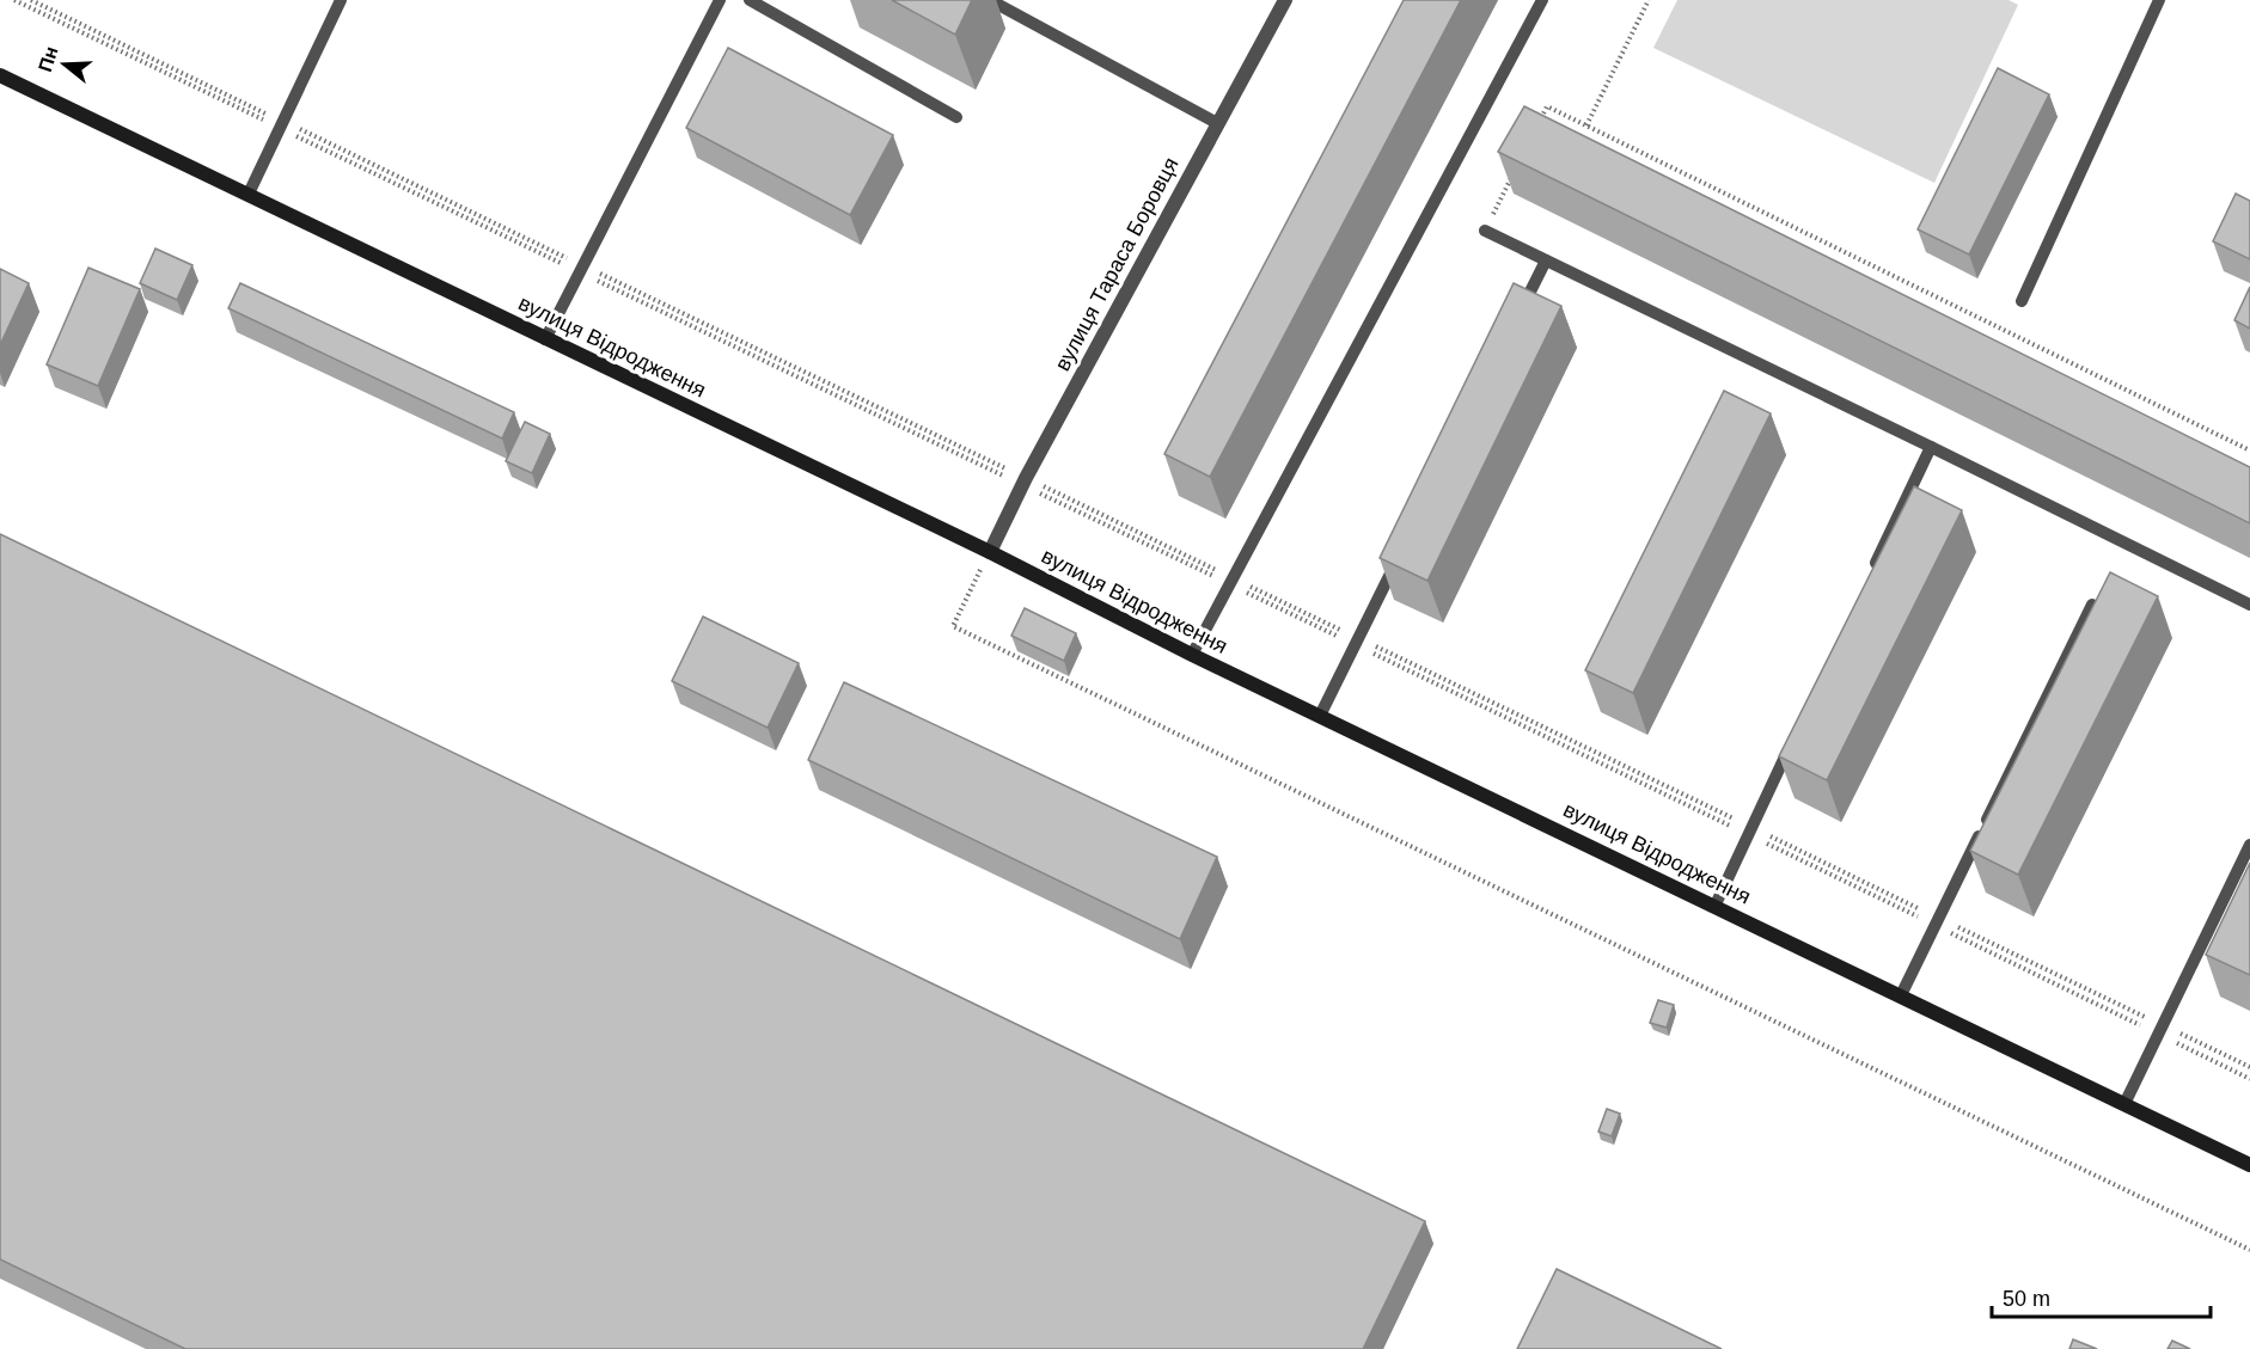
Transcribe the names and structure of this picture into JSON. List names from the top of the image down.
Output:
{
  "streets": {
    "street": ["вулиця Тараса Боровця", "вулиця Відродження"]
  },
  "crossings": [
    ["вулиця Тараса Боровця", "вулиця Відродження"]
  ],
  "scale_bar": "50 m",
  "north": "left"
}
